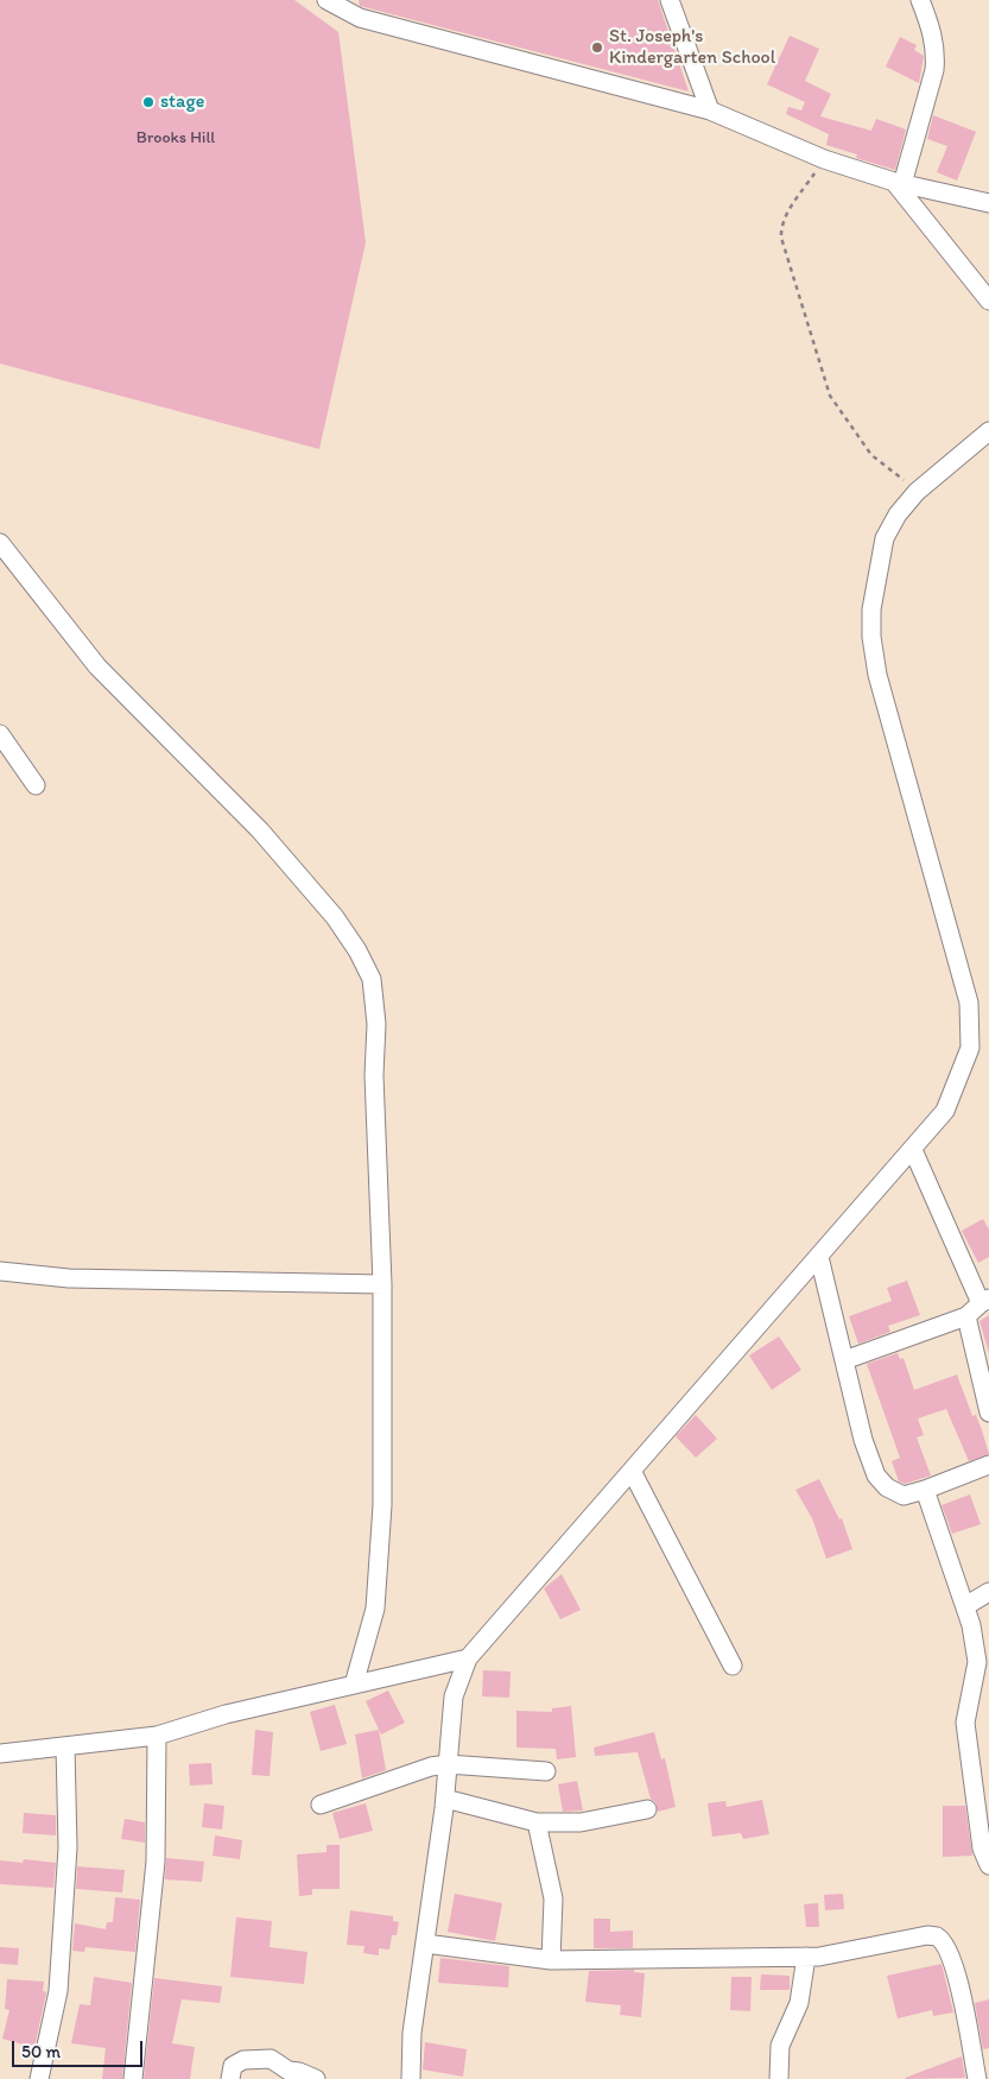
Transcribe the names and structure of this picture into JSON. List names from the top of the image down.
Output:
{
  "places": ["St. Joseph's Kindergarten School", "stage"],
  "house_numbers": ["Brooks Hill"],
  "scale_bar": "50 m"
}
